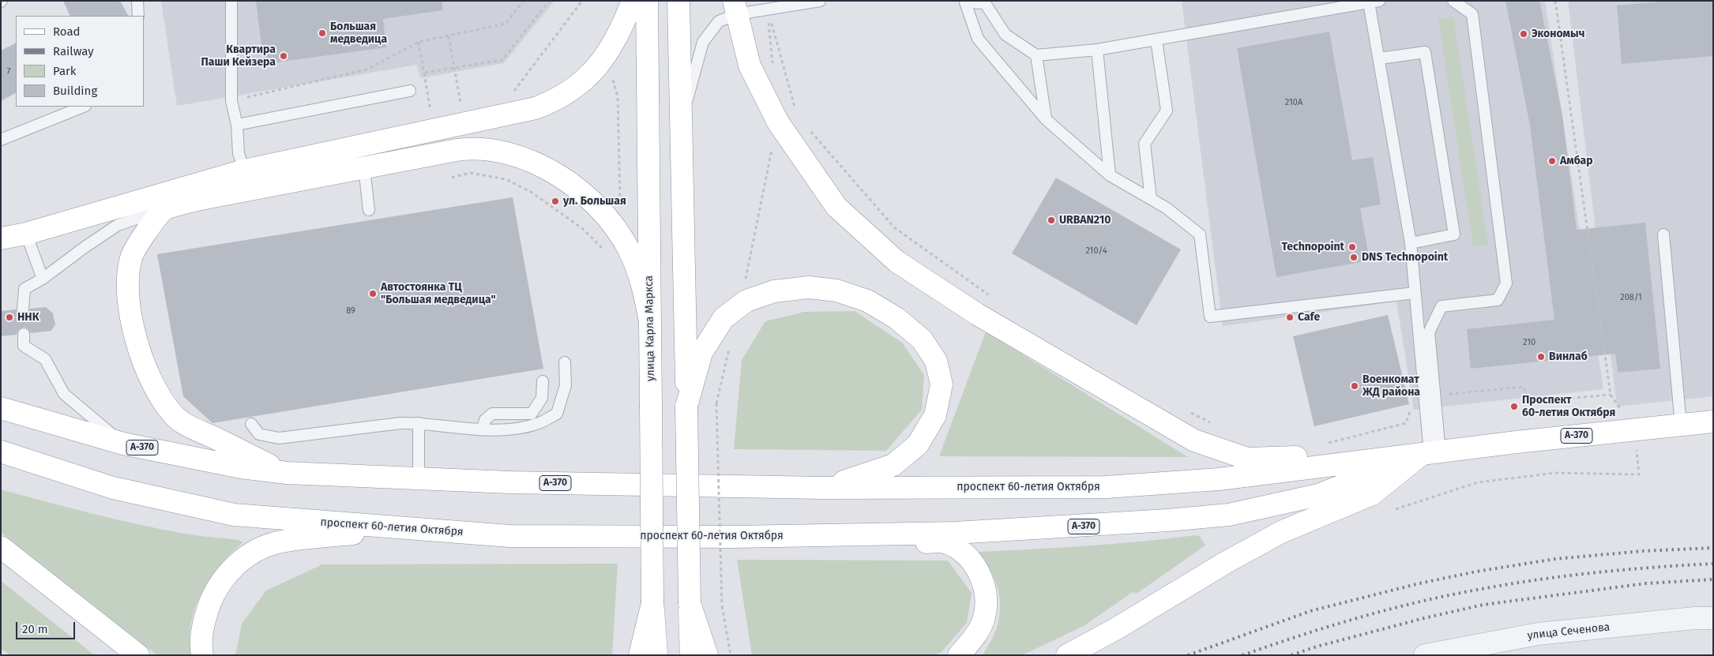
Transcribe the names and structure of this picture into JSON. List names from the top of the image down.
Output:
{
  "streets": {
    "main road": ["улица Карла Маркса", "А-370", "проспект 60-летия Октября"],
    "street": ["улица Сеченова"]
  },
  "places": [
    "Большая медведица",
    "Экономыч",
    "Квартира Паши Кейзера",
    "Амбар",
    "ул. Большая",
    "URBAN210",
    "Technopoint",
    "DNS Technopoint",
    "Автостоянка ТЦ \"Большая медведица\"",
    "ННК",
    "Cafe",
    "Винлаб",
    "Военкомат ЖД района",
    "Проспект 60-летия Октября"
  ],
  "house_numbers": [
    "7",
    "210А",
    "210/4",
    "208/1",
    "89",
    "210"
  ],
  "legend": [
    "Road",
    "Railway",
    "Park",
    "Building"
  ],
  "scale_bar": "20 m"
}
